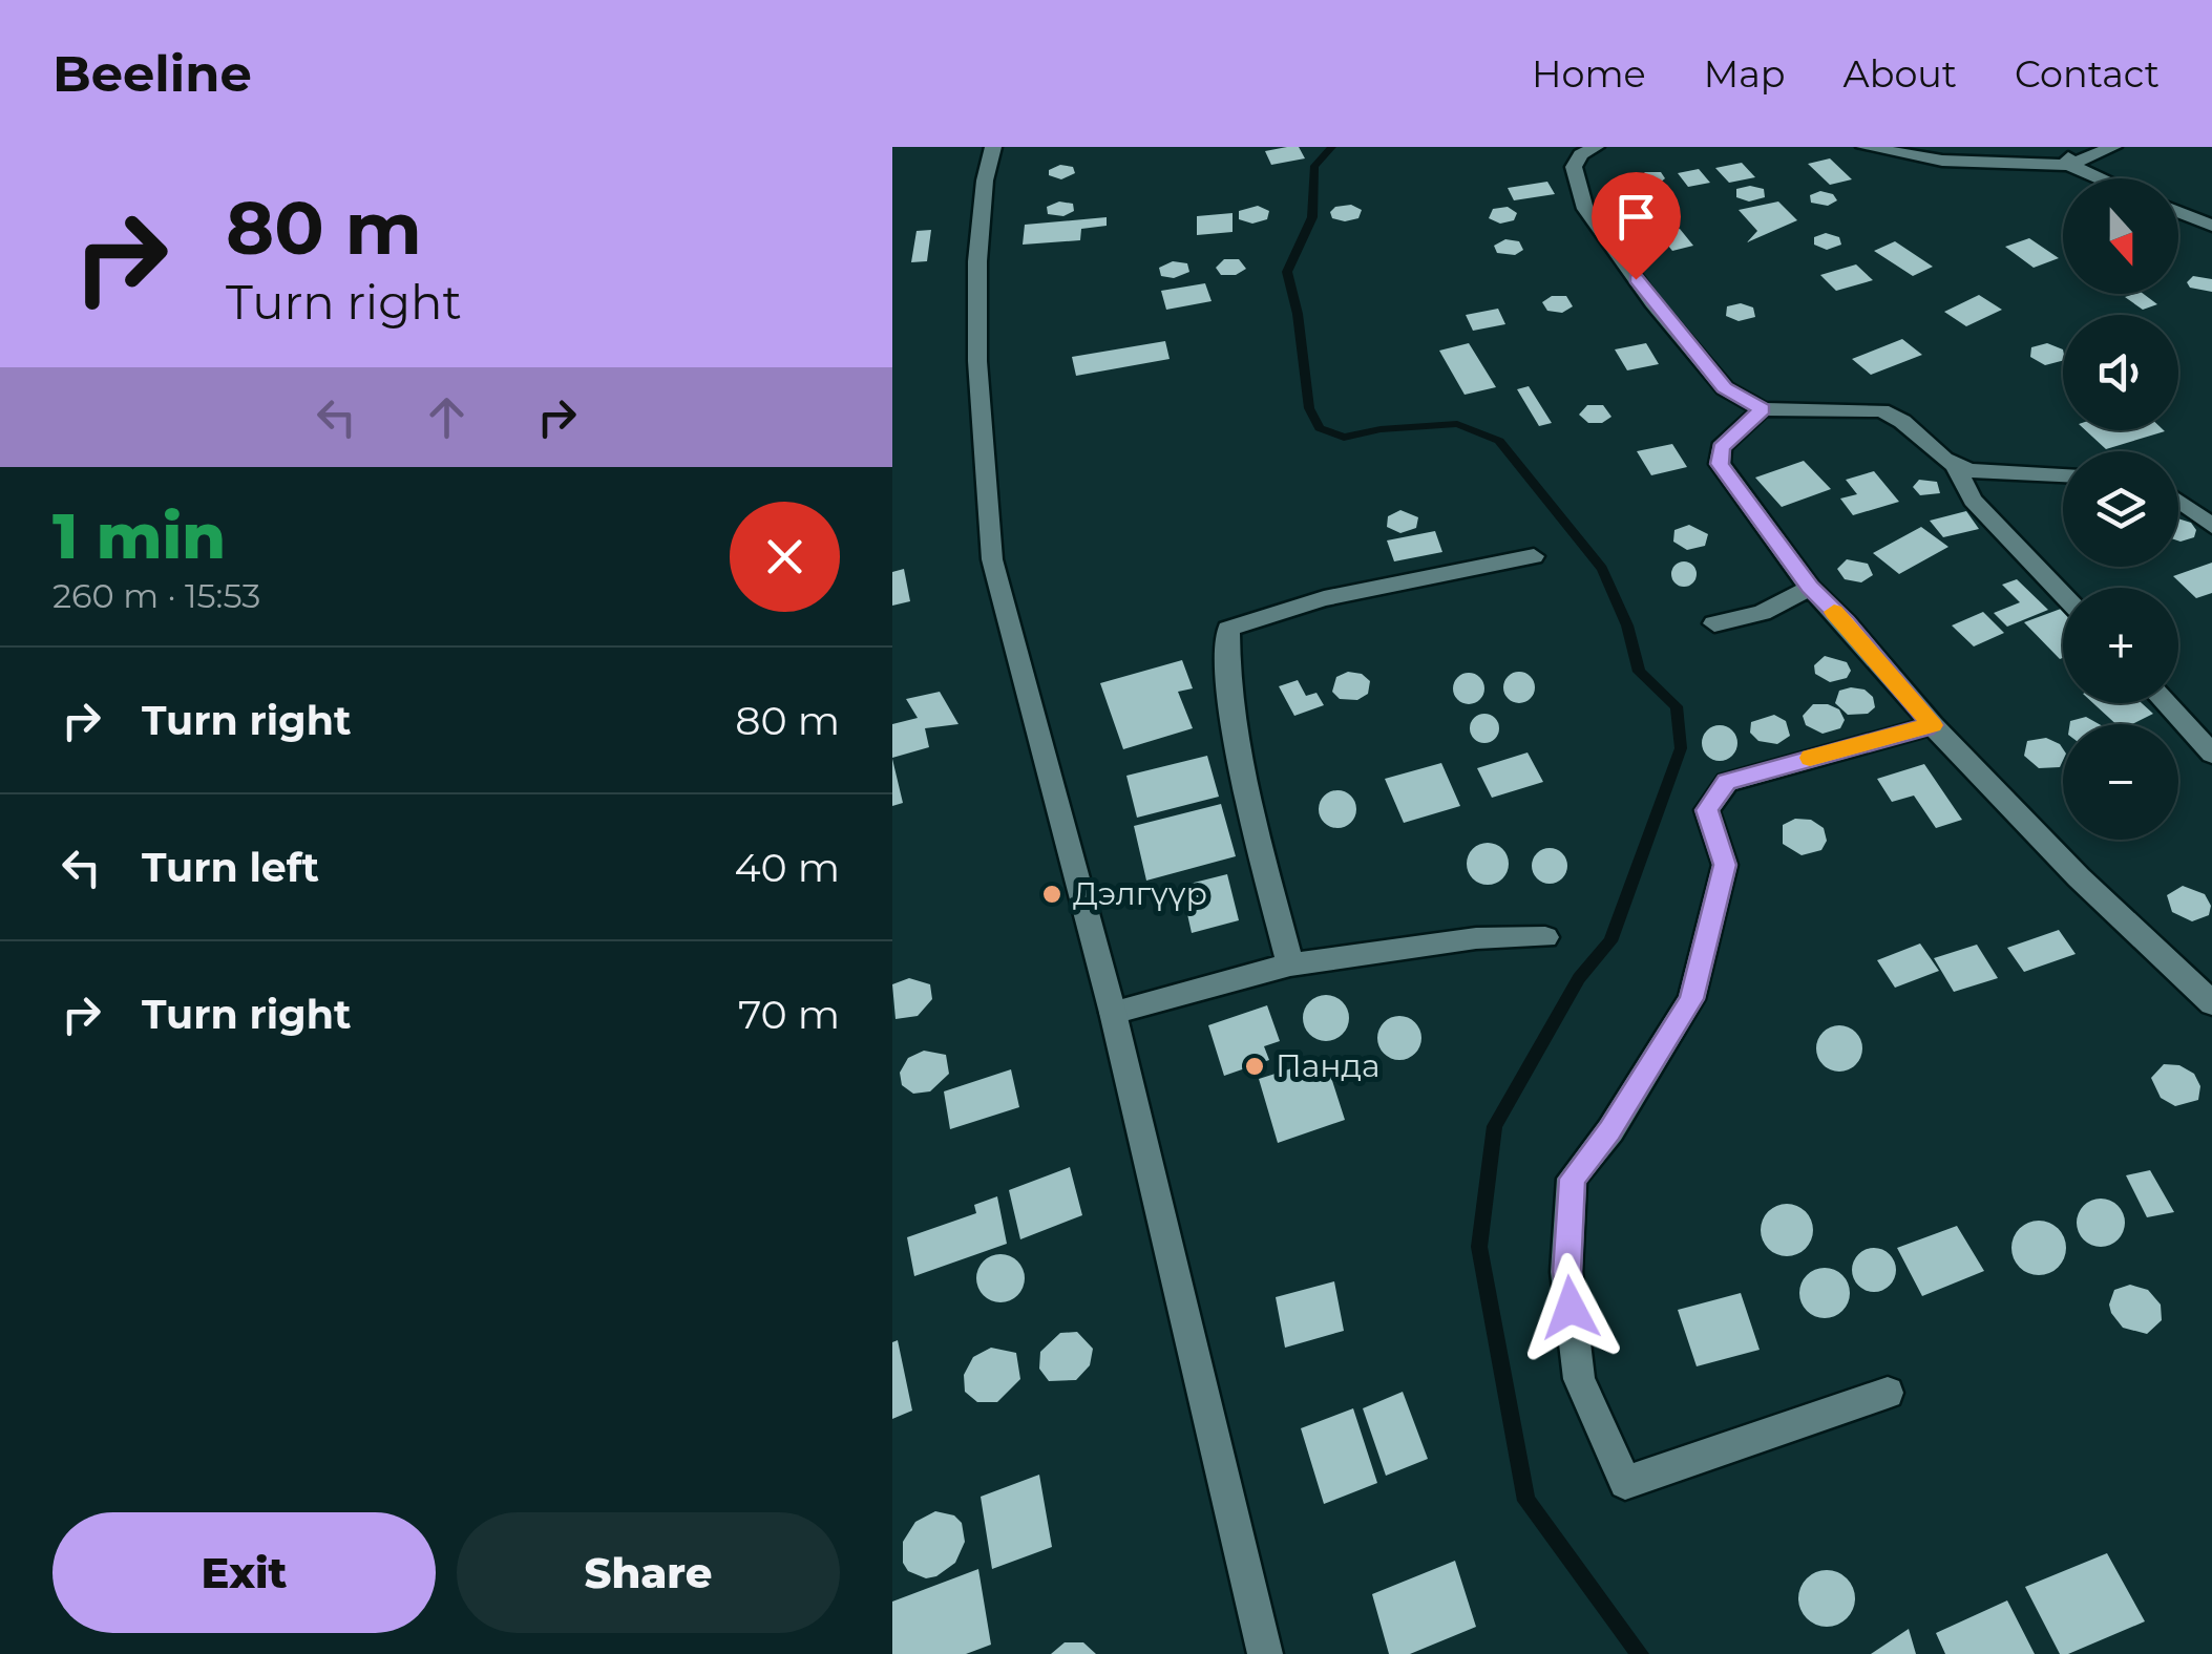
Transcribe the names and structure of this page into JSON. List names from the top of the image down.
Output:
{
  "places": ["Дэлгүүр", "Панда"],
  "north": "bottom",
  "page": {
    "header": "Beeline",
    "nav": [
      "Home",
      "Map",
      "About",
      "Contact"
    ],
    "turn": ["80 m", "Turn right"],
    "map_buttons": ["+", "−"],
    "heading": ["1 min", "260 m · 15:53"],
    "list": [
      {
        "name": "Turn right",
        "value": "80 m"
      },
      {
        "name": "Turn left",
        "value": "40 m"
      },
      {
        "name": "Turn right",
        "value": "70 m"
      }
    ],
    "buttons": ["Exit", "Share"]
  }
}
